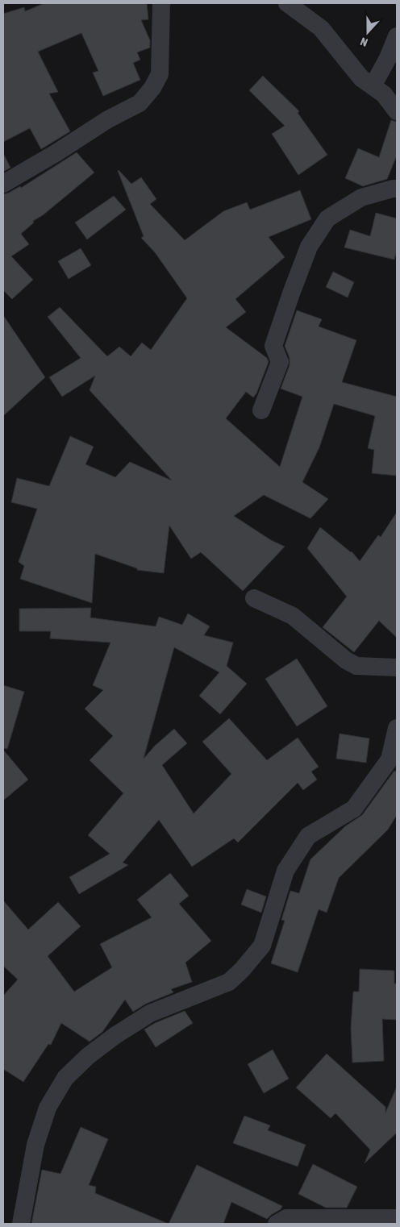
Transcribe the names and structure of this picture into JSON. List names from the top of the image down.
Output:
{
  "north": "bottom"
}
